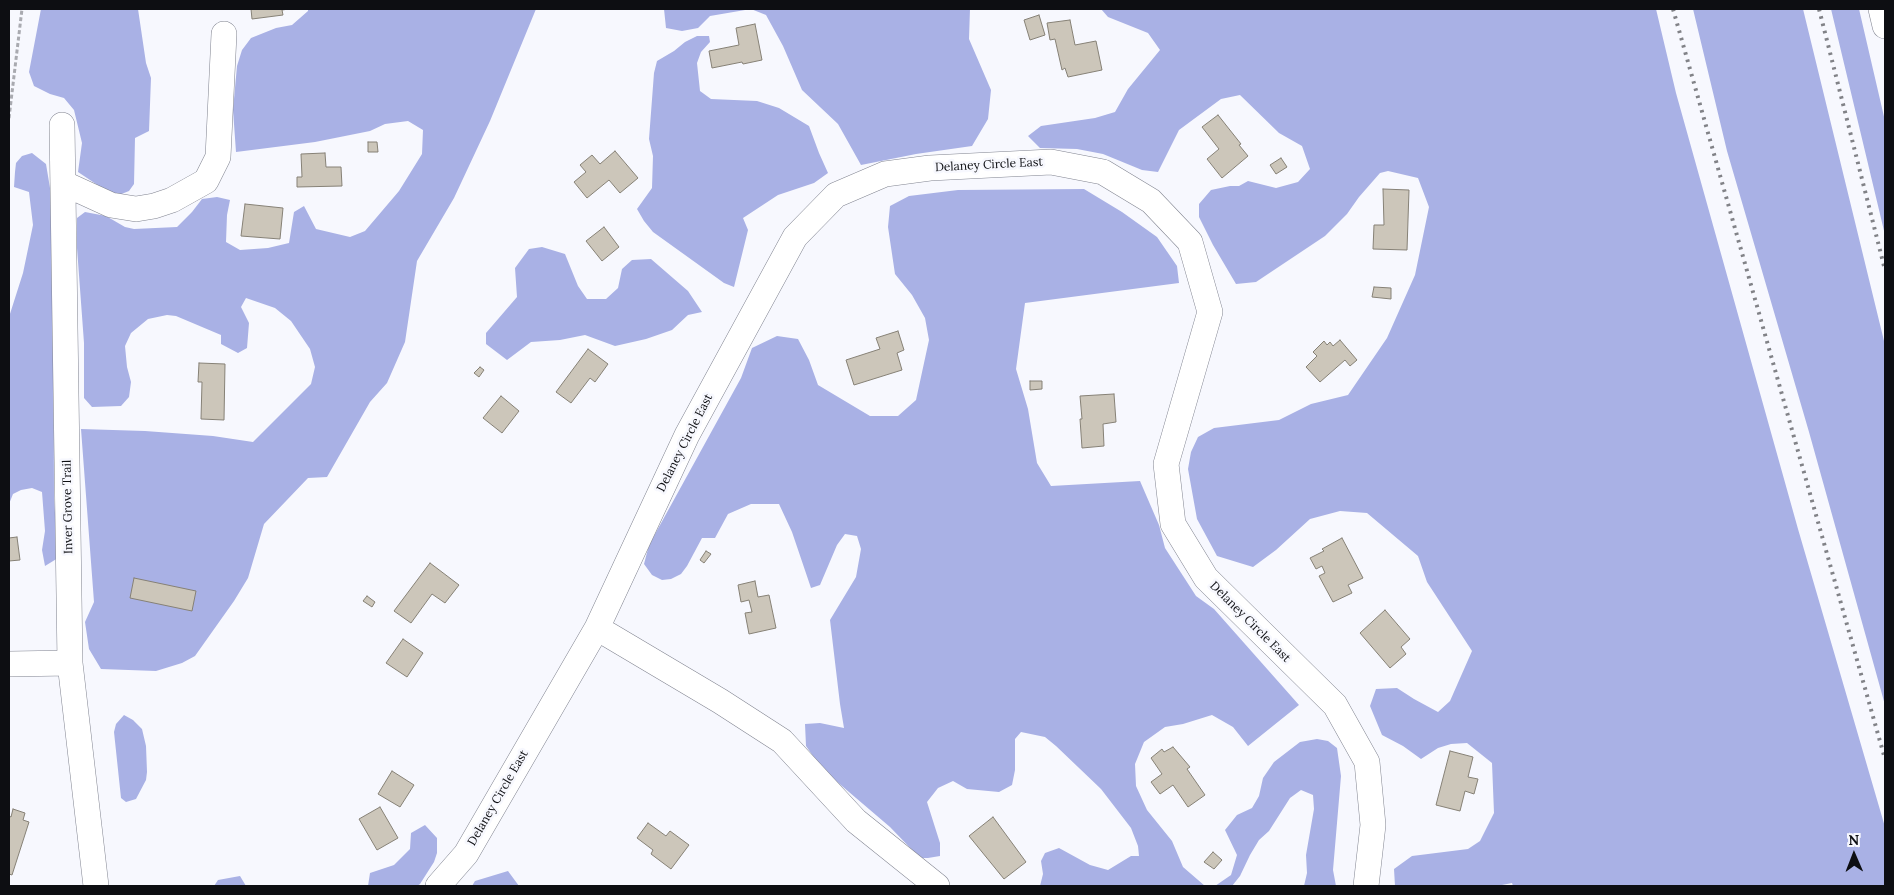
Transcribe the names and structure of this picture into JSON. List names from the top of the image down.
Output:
{
  "streets": {
    "street": ["Delaney Circle East", "Inver Grove Trail"]
  },
  "north": "top"
}
